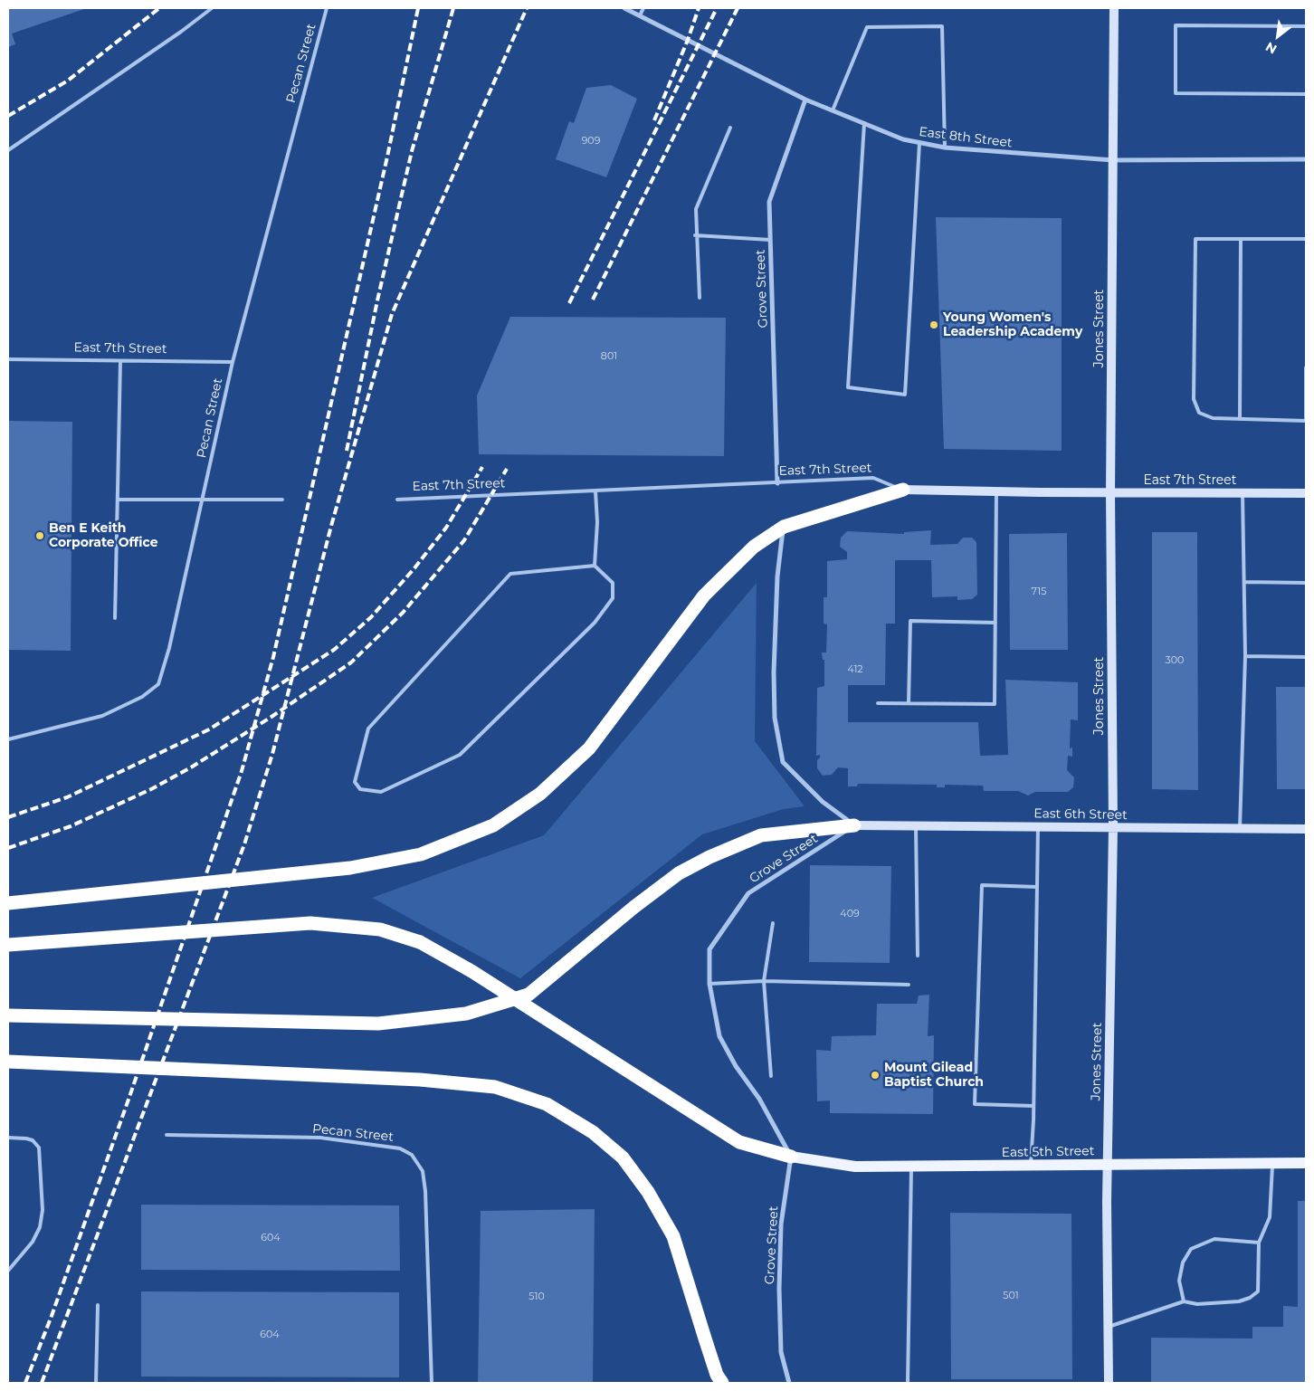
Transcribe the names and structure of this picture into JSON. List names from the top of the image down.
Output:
{
  "streets": {
    "main road": ["East 5th Street"],
    "street": [
      "East 8th Street",
      "Grove Street",
      "Jones Street",
      "East 7th Street",
      "East 6th Street"
    ],
    "lane": ["Pecan Street"]
  },
  "crossings": [
    ["Pecan Street", "East 7th Street"],
    ["East 8th Street", "Grove Street"],
    ["East 8th Street", "Jones Street"],
    ["Grove Street", "East 7th Street"],
    ["Grove Street", "East 6th Street"],
    ["Grove Street", "East 5th Street"],
    ["Jones Street", "East 7th Street"],
    ["Jones Street", "East 6th Street"],
    ["Jones Street", "East 5th Street"]
  ],
  "places": ["Young Women's Leadership Academy", "Ben E Keith Corporate Office", "Mount Gilead Baptist Church"],
  "house_numbers": [
    "909",
    "801",
    "715",
    "300",
    "412",
    "409",
    "604",
    "501",
    "510",
    "604"
  ],
  "north": "bottom left"
}
